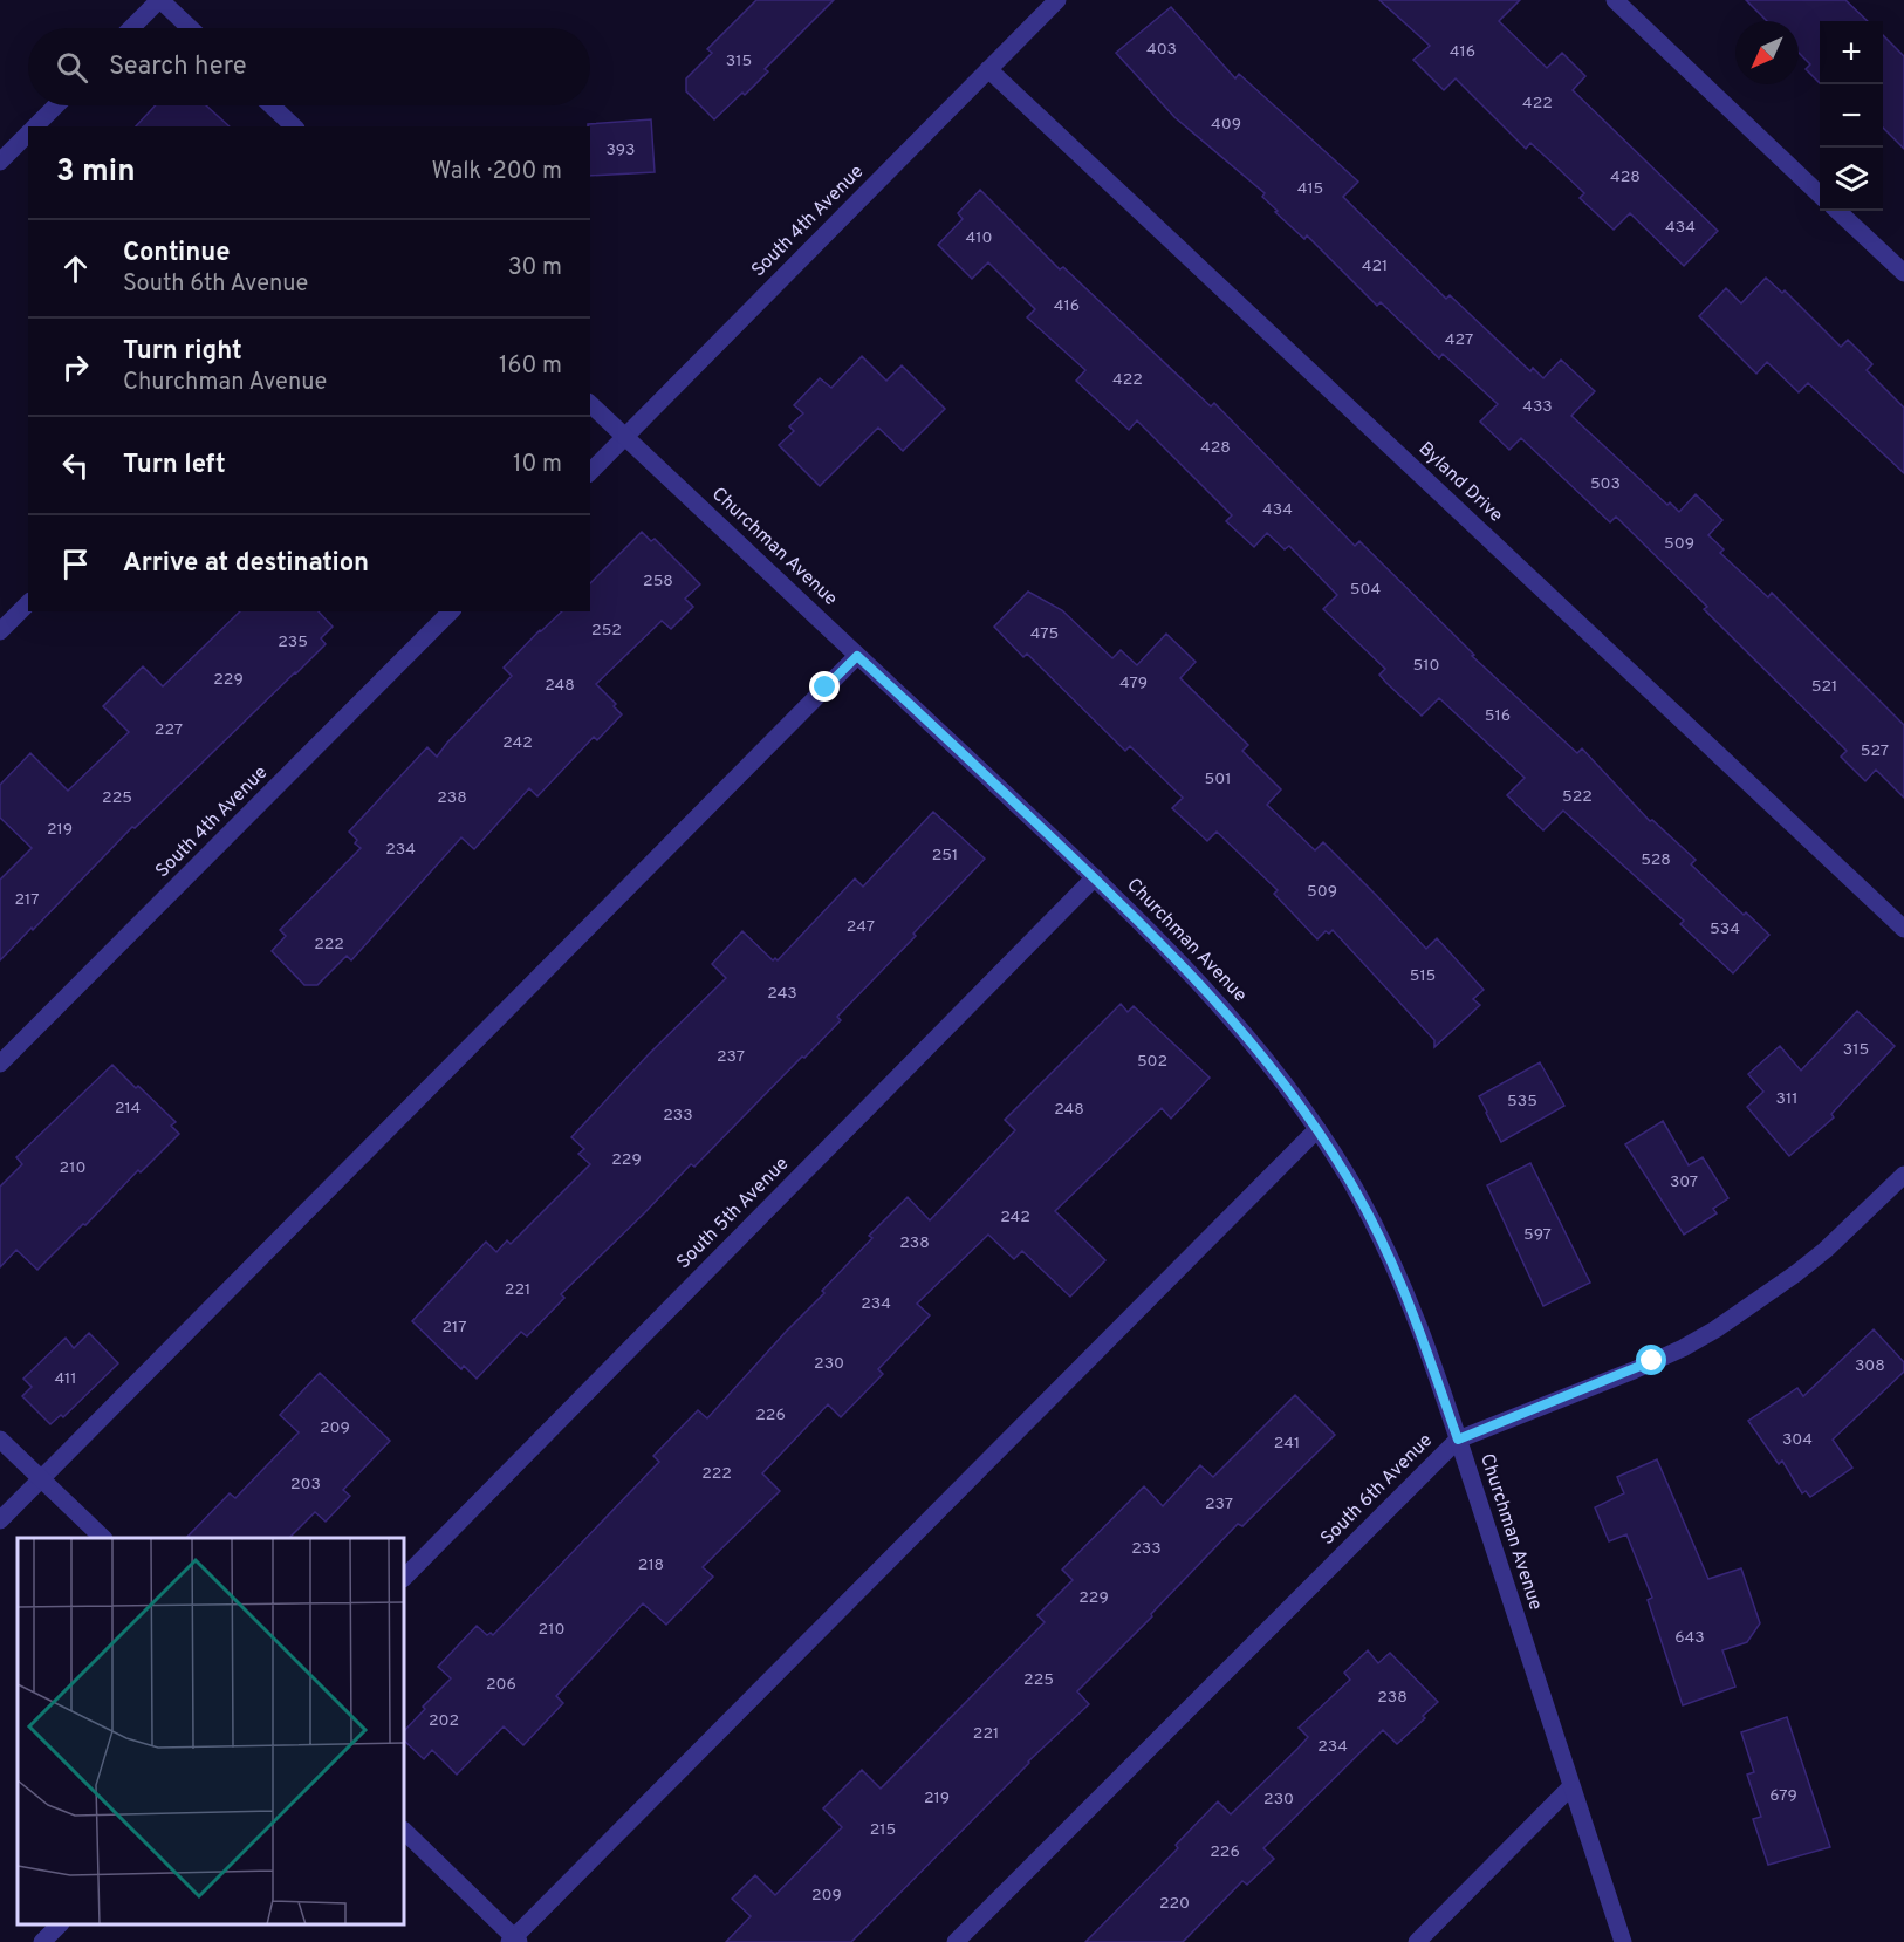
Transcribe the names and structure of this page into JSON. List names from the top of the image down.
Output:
{
  "streets": {
    "street": [
      "South 4th Avenue",
      "Byland Drive",
      "Churchman Avenue",
      "South 5th Avenue",
      "South 6th Avenue"
    ]
  },
  "crossings": [
    ["South 4th Avenue", "Byland Drive"],
    ["South 4th Avenue", "Churchman Avenue"],
    ["Churchman Avenue", "South 5th Avenue"],
    ["Churchman Avenue", "South 6th Avenue"]
  ],
  "house_numbers": [
    "403",
    "416",
    "315",
    "422",
    "409",
    "393",
    "428",
    "415",
    "434",
    "410",
    "421",
    "416",
    "427",
    "422",
    "433",
    "428",
    "503",
    "434",
    "509",
    "258",
    "504",
    "252",
    "475",
    "235",
    "510",
    "229",
    "479",
    "248",
    "521",
    "516",
    "227",
    "242",
    "527",
    "501",
    "522",
    "225",
    "238",
    "219",
    "234",
    "251",
    "528",
    "509",
    "217",
    "247",
    "534",
    "222",
    "515",
    "243",
    "315",
    "237",
    "502",
    "311",
    "535",
    "214",
    "248",
    "233",
    "229",
    "210",
    "307",
    "242",
    "597",
    "238",
    "221",
    "234",
    "217",
    "230",
    "308",
    "411",
    "226",
    "209",
    "304",
    "241",
    "222",
    "203",
    "237",
    "233",
    "218",
    "229",
    "210",
    "643",
    "225",
    "206",
    "238",
    "202",
    "221",
    "234",
    "679",
    "219",
    "230",
    "215",
    "226",
    "209",
    "220"
  ],
  "north": "bottom left",
  "page": {
    "map_buttons": ["+", "−"],
    "search": "Search here",
    "heading": ["3 min", "Walk · 200 m"],
    "list": [
      ["Continue", "South 6th Avenue", "30 m"],
      ["Turn right", "Churchman Avenue", "160 m"],
      ["Turn left", "10 m"],
      "Arrive at destination"
    ]
  }
}
